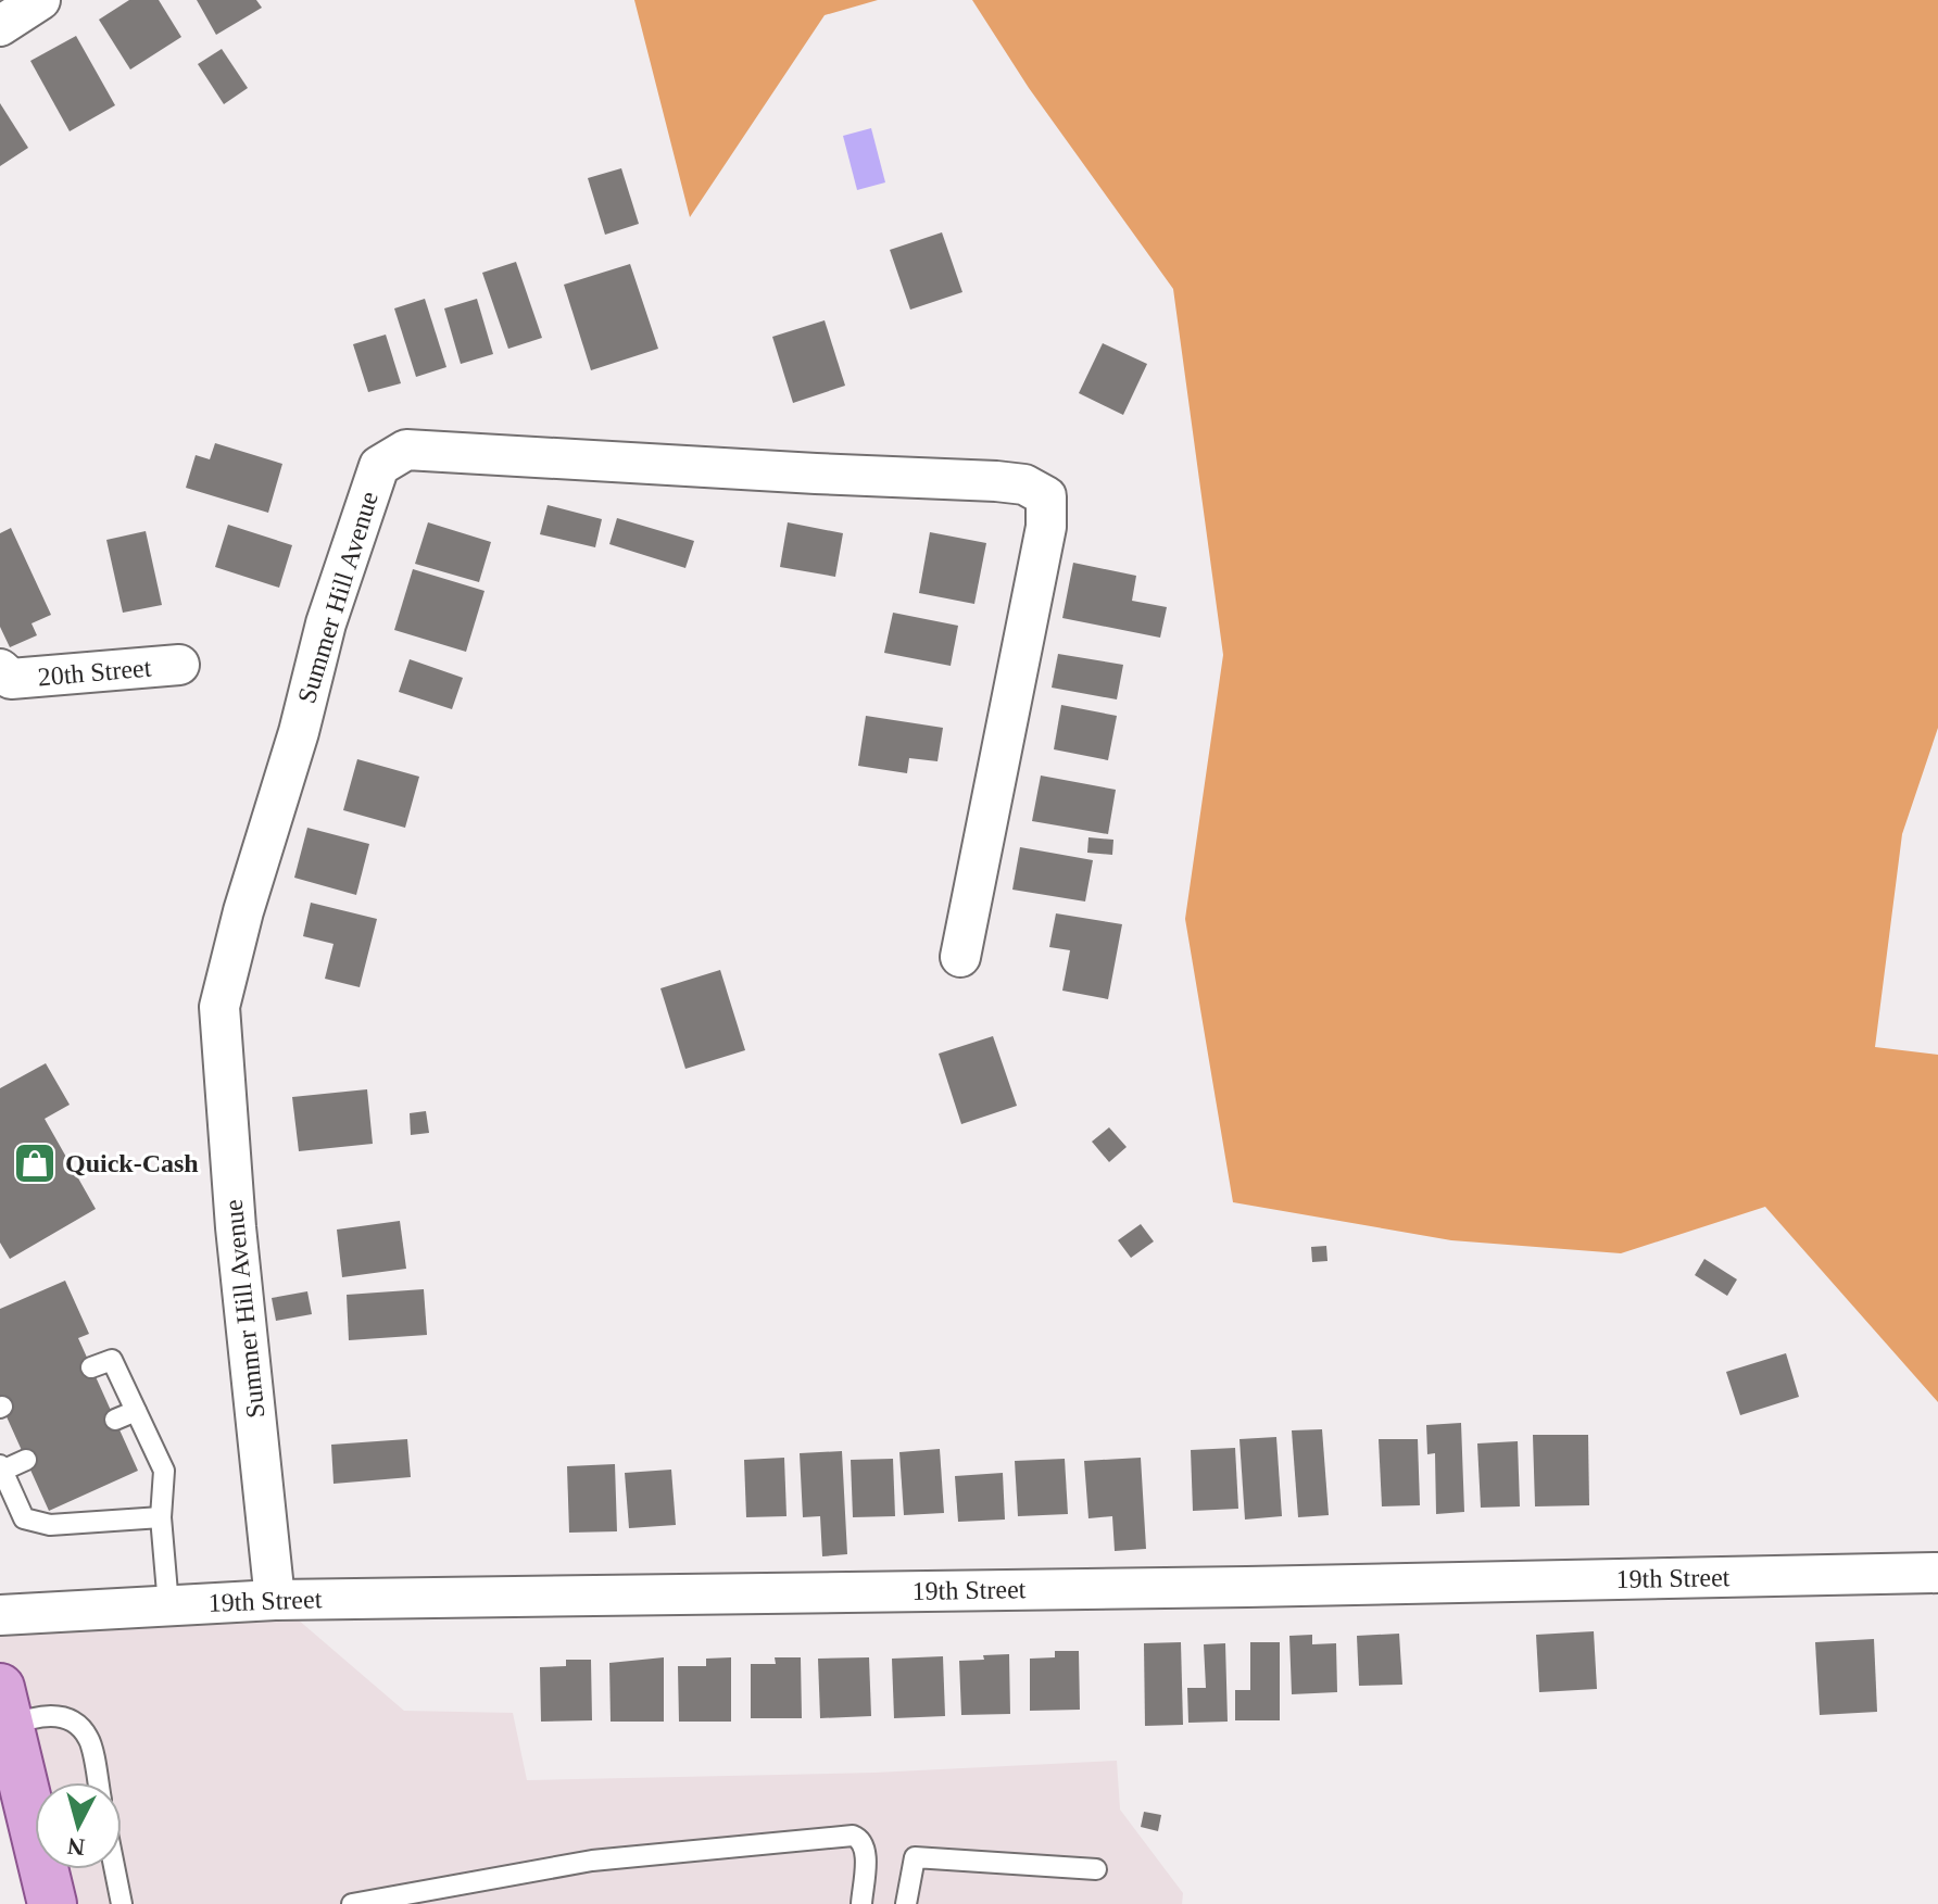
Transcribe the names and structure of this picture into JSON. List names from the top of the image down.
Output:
{
  "streets": {
    "street": ["Summer Hill Avenue", "20th Street", "19th Street"]
  },
  "crossings": [
    ["Summer Hill Avenue", "19th Street"]
  ],
  "places": {
    "shop": ["Quick-Cash"]
  },
  "north": "bottom"
}
